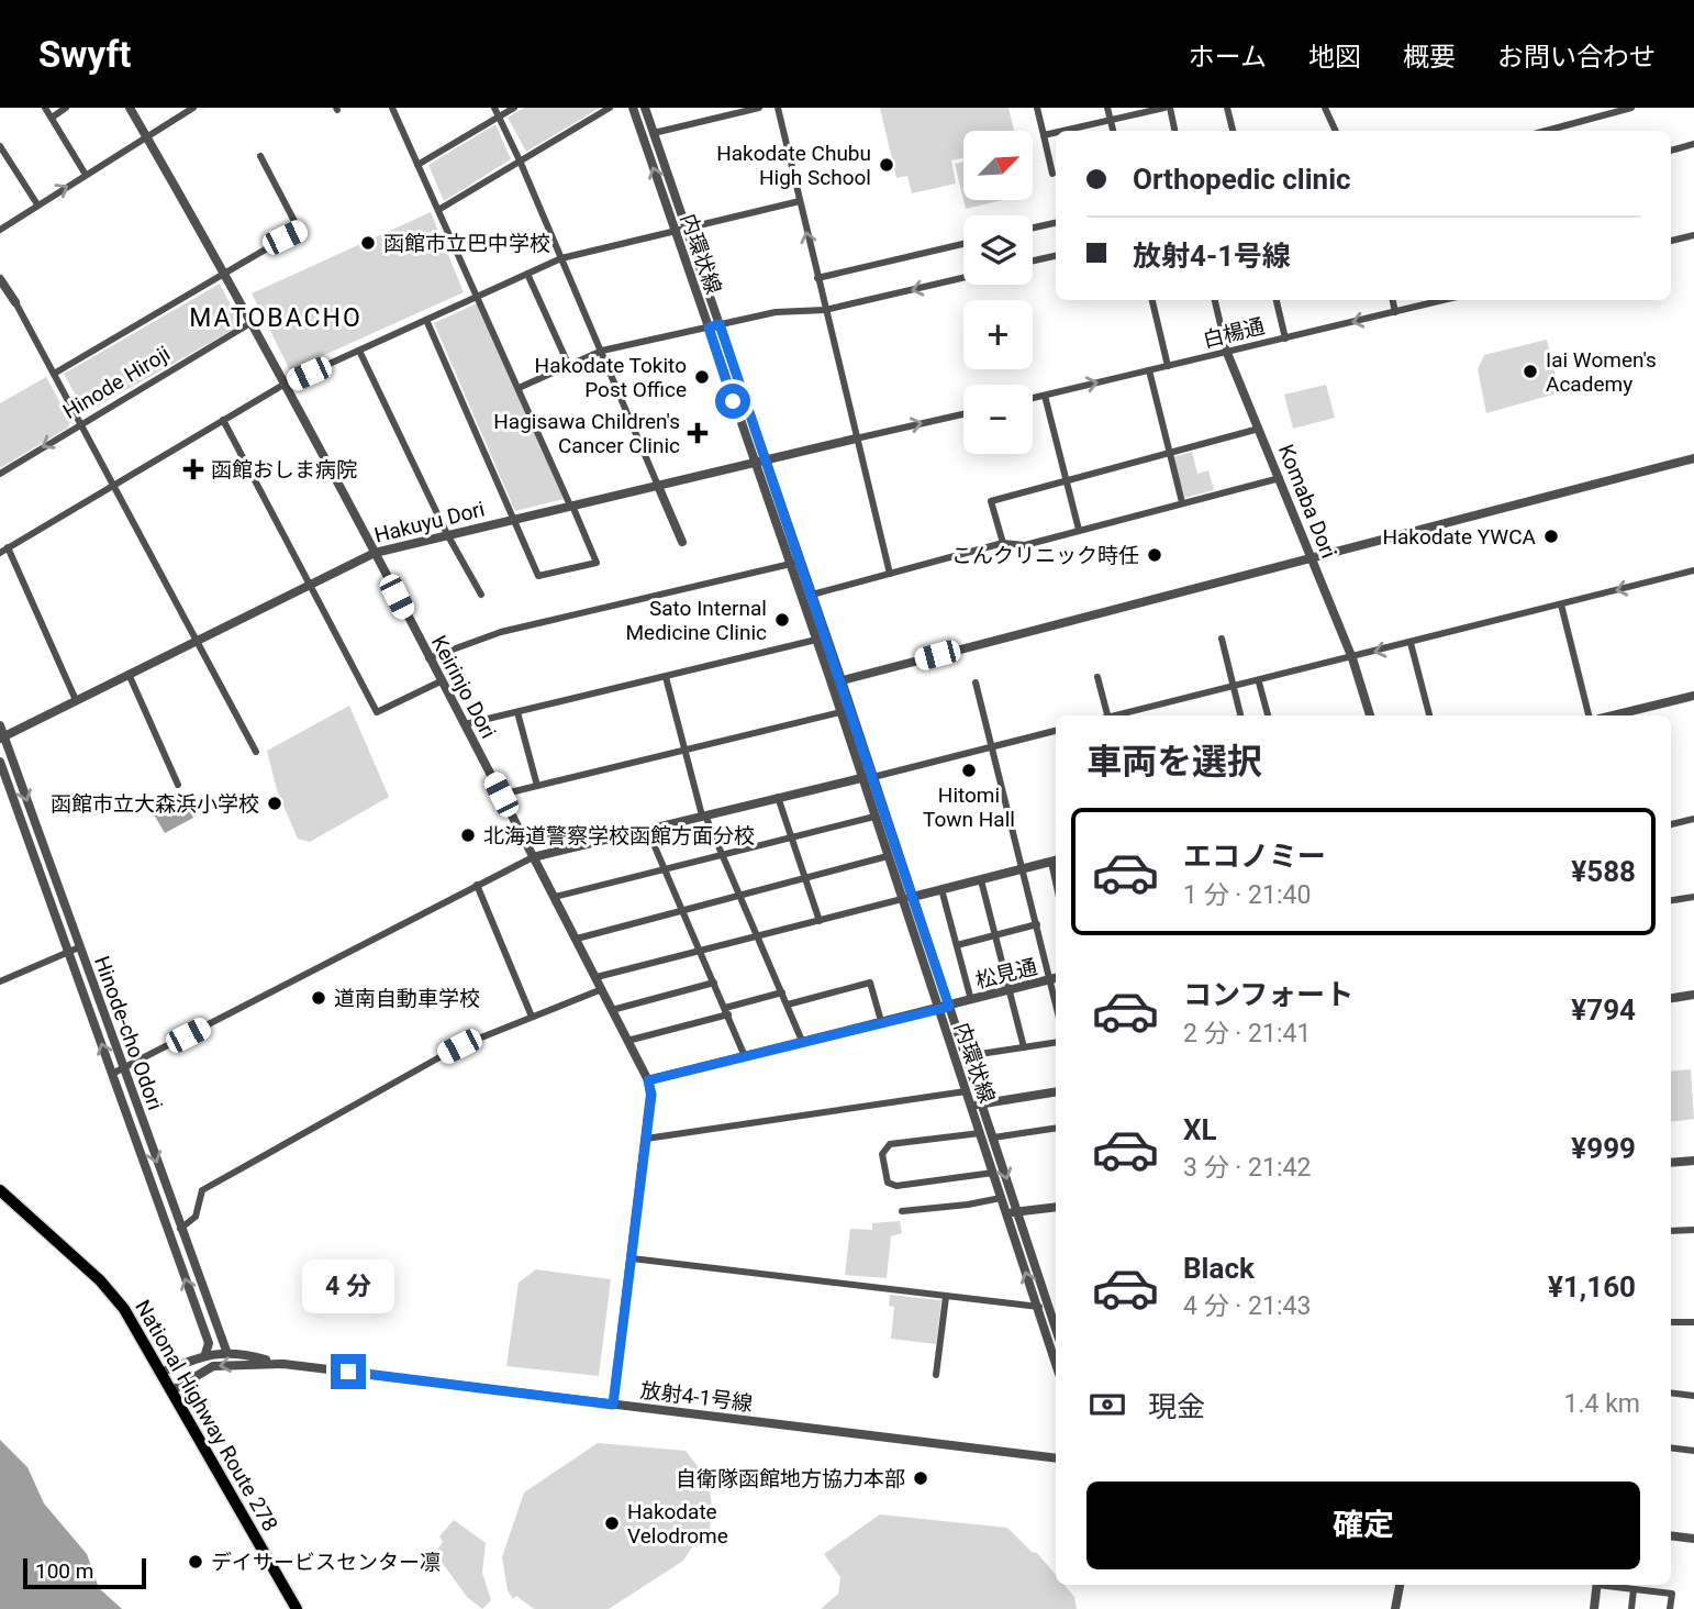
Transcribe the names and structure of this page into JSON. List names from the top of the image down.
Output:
{
  "streets": {
    "highway": ["National Highway Route 278"],
    "street": [
      "内環状線",
      "白楊通",
      "Hinode Hiroji",
      "Komaba Dori",
      "Hakuyu Dori",
      "Keirinjo Dori",
      "松見通",
      "Hinode-cho Odori",
      "放射4-1号線"
    ]
  },
  "crossings": [
    ["内環状線", "Hakuyu Dori"],
    ["内環状線", "松見通"],
    ["白楊通", "Komaba Dori"],
    ["Hinode Hiroji", "Keirinjo Dori"],
    ["Hakuyu Dori", "Keirinjo Dori"],
    ["Hakuyu Dori", "Hinode-cho Odori"],
    ["Keirinjo Dori", "松見通"],
    ["Keirinjo Dori", "放射4-1号線"],
    ["Hinode-cho Odori", "放射4-1号線"],
    ["放射4-1号線", "National Highway Route 278"]
  ],
  "districts": ["MATOBACHO"],
  "places": {
    "other": [
      "Hakodate Chubu High School",
      "函館市立巴中学校",
      "Iai Women's Academy",
      "Hakodate Tokito Post Office",
      "Hakodate YWCA",
      "こんクリニック時任",
      "Sato Internal Medicine Clinic",
      "Hitomi Town Hall",
      "函館市立大森浜小学校",
      "北海道警察学校函館方面分校",
      "道南自動車学校",
      "自衛隊函館地方協力本部",
      "Hakodate Velodrome",
      "デイサービスセンター凛"
    ],
    "health": ["Hagisawa Children's Cancer Clinic", "函館おしま病院"]
  },
  "scale_bar": "100 m",
  "north": "top right",
  "page": {
    "header": "Swyft",
    "nav": [
      "ホーム",
      "地図",
      "概要",
      "お問い合わせ"
    ],
    "map_buttons": ["+", "−"],
    "banner": ["Orthopedic clinic", "放射4-1号線"],
    "heading": "車両を選択",
    "list": [
      {
        "name": "エコノミー",
        "note": "1 分 · 21:40",
        "value": "¥588"
      },
      {
        "name": "コンフォート",
        "note": "2 分 · 21:41",
        "value": "¥794"
      },
      {
        "name": "XL",
        "note": "3 分 · 21:42",
        "value": "¥999"
      },
      {
        "name": "Black",
        "note": "4 分 · 21:43",
        "value": "¥1,160"
      }
    ],
    "bubble": "4 分",
    "pay": ["現金", "1.4 km"],
    "buttons": "確定",
    "scale": "100 m"
  }
}
